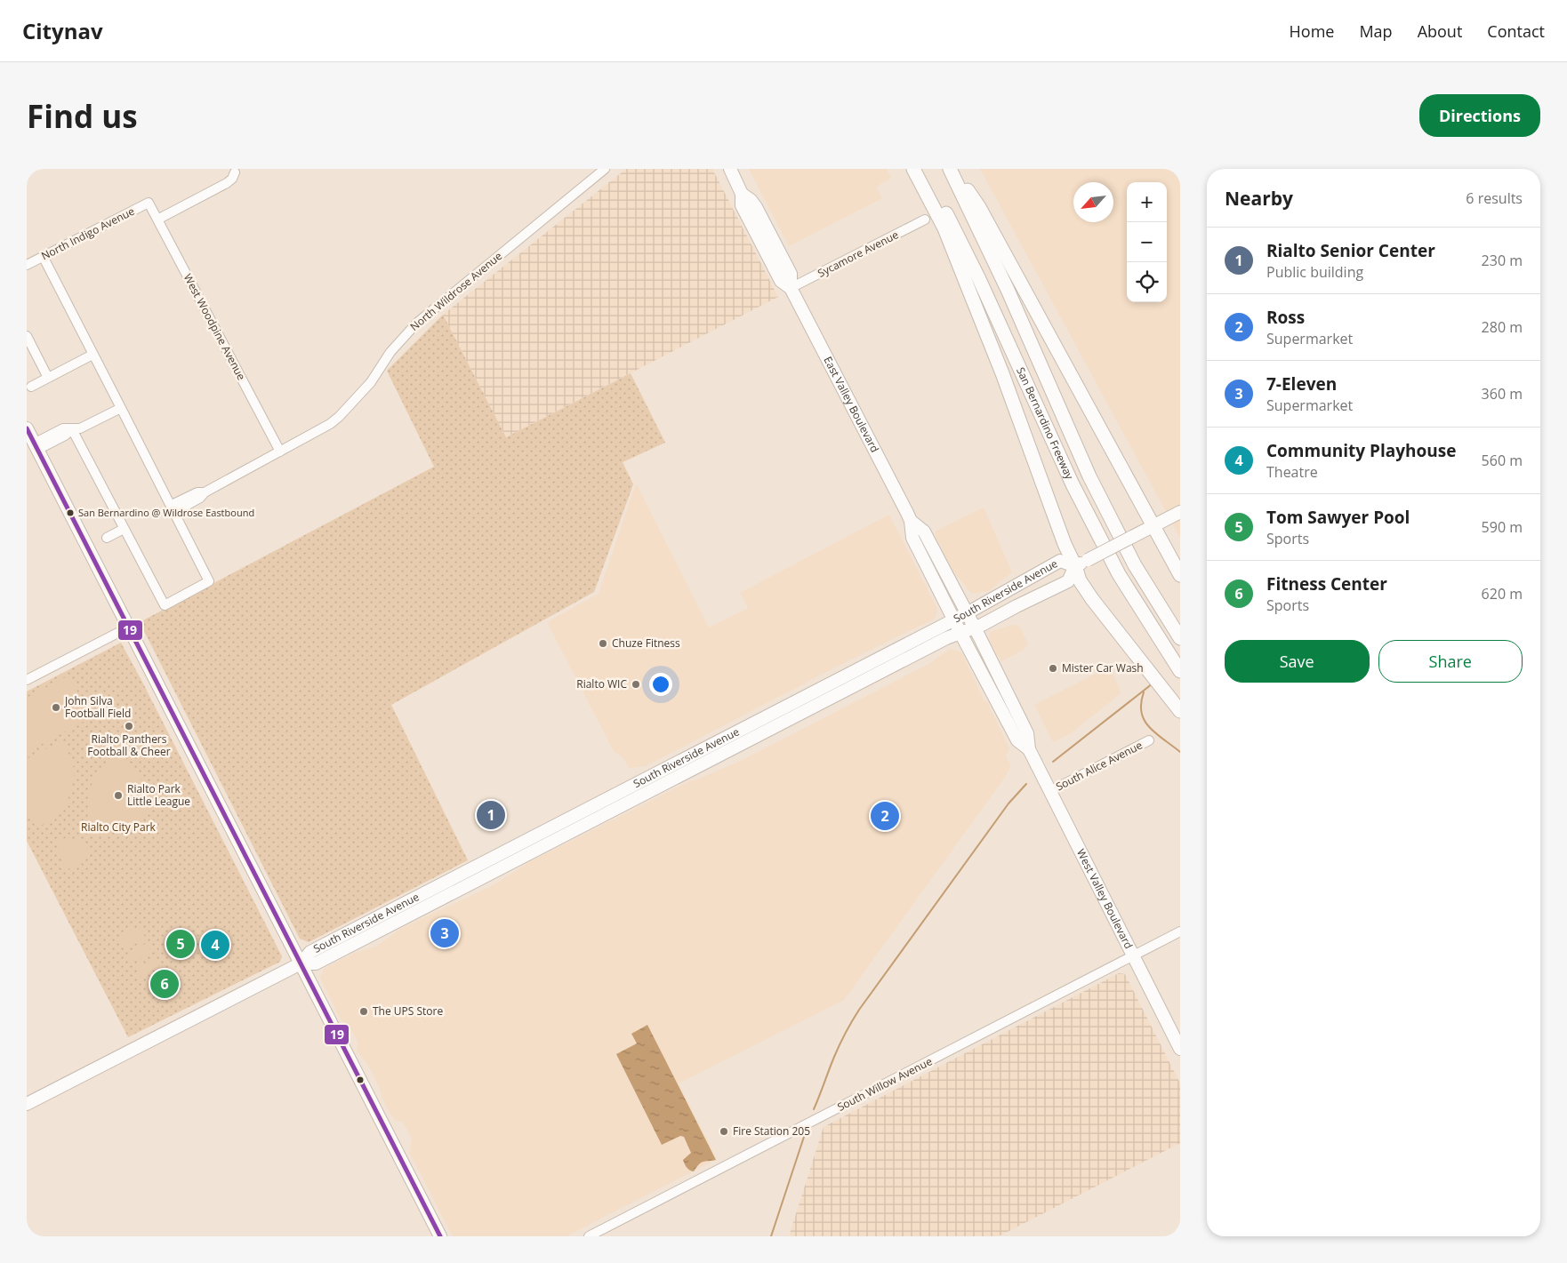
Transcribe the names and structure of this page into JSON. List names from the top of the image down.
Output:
{
  "streets": {
    "highway": ["San Bernardino Freeway"],
    "main road": ["East Valley Boulevard", "South Riverside Avenue", "West Valley Boulevard"],
    "street": [
      "North Indigo Avenue",
      "Sycamore Avenue",
      "North Wildrose Avenue",
      "West Woodpine Avenue",
      "South Alice Avenue",
      "South Willow Avenue"
    ]
  },
  "crossings": [
    ["North Indigo Avenue", "West Woodpine Avenue"],
    ["Sycamore Avenue", "East Valley Boulevard"],
    ["North Wildrose Avenue", "West Woodpine Avenue"],
    ["East Valley Boulevard", "South Riverside Avenue"],
    ["East Valley Boulevard", "West Valley Boulevard"],
    ["South Riverside Avenue", "West Valley Boulevard"],
    ["South Alice Avenue", "West Valley Boulevard"],
    ["West Valley Boulevard", "South Willow Avenue"]
  ],
  "parks": ["Rialto City Park"],
  "places": [
    "San Bernardino @ Wildrose Eastbound",
    "Chuze Fitness",
    "Mister Car Wash",
    "Rialto WIC",
    "John Silva Football Field",
    "Rialto Panthers Football & Cheer",
    "Rialto Park Little League",
    "The UPS Store",
    "Fire Station 205"
  ],
  "lines": ["transit line 19"],
  "north": "bottom left",
  "page": {
    "header": "Citynav",
    "nav": [
      "Home",
      "Map",
      "About",
      "Contact"
    ],
    "buttons": [
      "Directions",
      ["Save", "Share"]
    ],
    "title": "Find us",
    "heading": ["Nearby", "6 results"],
    "map_buttons": ["+", "−"],
    "list": [
      {
        "mark": "1",
        "name": "Rialto Senior Center",
        "note": "Public building",
        "value": "230 m"
      },
      {
        "mark": "2",
        "name": "Ross",
        "note": "Supermarket",
        "value": "280 m"
      },
      {
        "mark": "3",
        "name": "7-Eleven",
        "note": "Supermarket",
        "value": "360 m"
      },
      {
        "mark": "4",
        "name": "Community Playhouse",
        "note": "Theatre",
        "value": "560 m"
      },
      {
        "mark": "5",
        "name": "Tom Sawyer Pool",
        "note": "Sports",
        "value": "590 m"
      },
      {
        "mark": "6",
        "name": "Fitness Center",
        "note": "Sports",
        "value": "620 m"
      }
    ],
    "pins": [
      "1",
      "2",
      "3",
      "5",
      "4",
      "6"
    ]
  }
}
